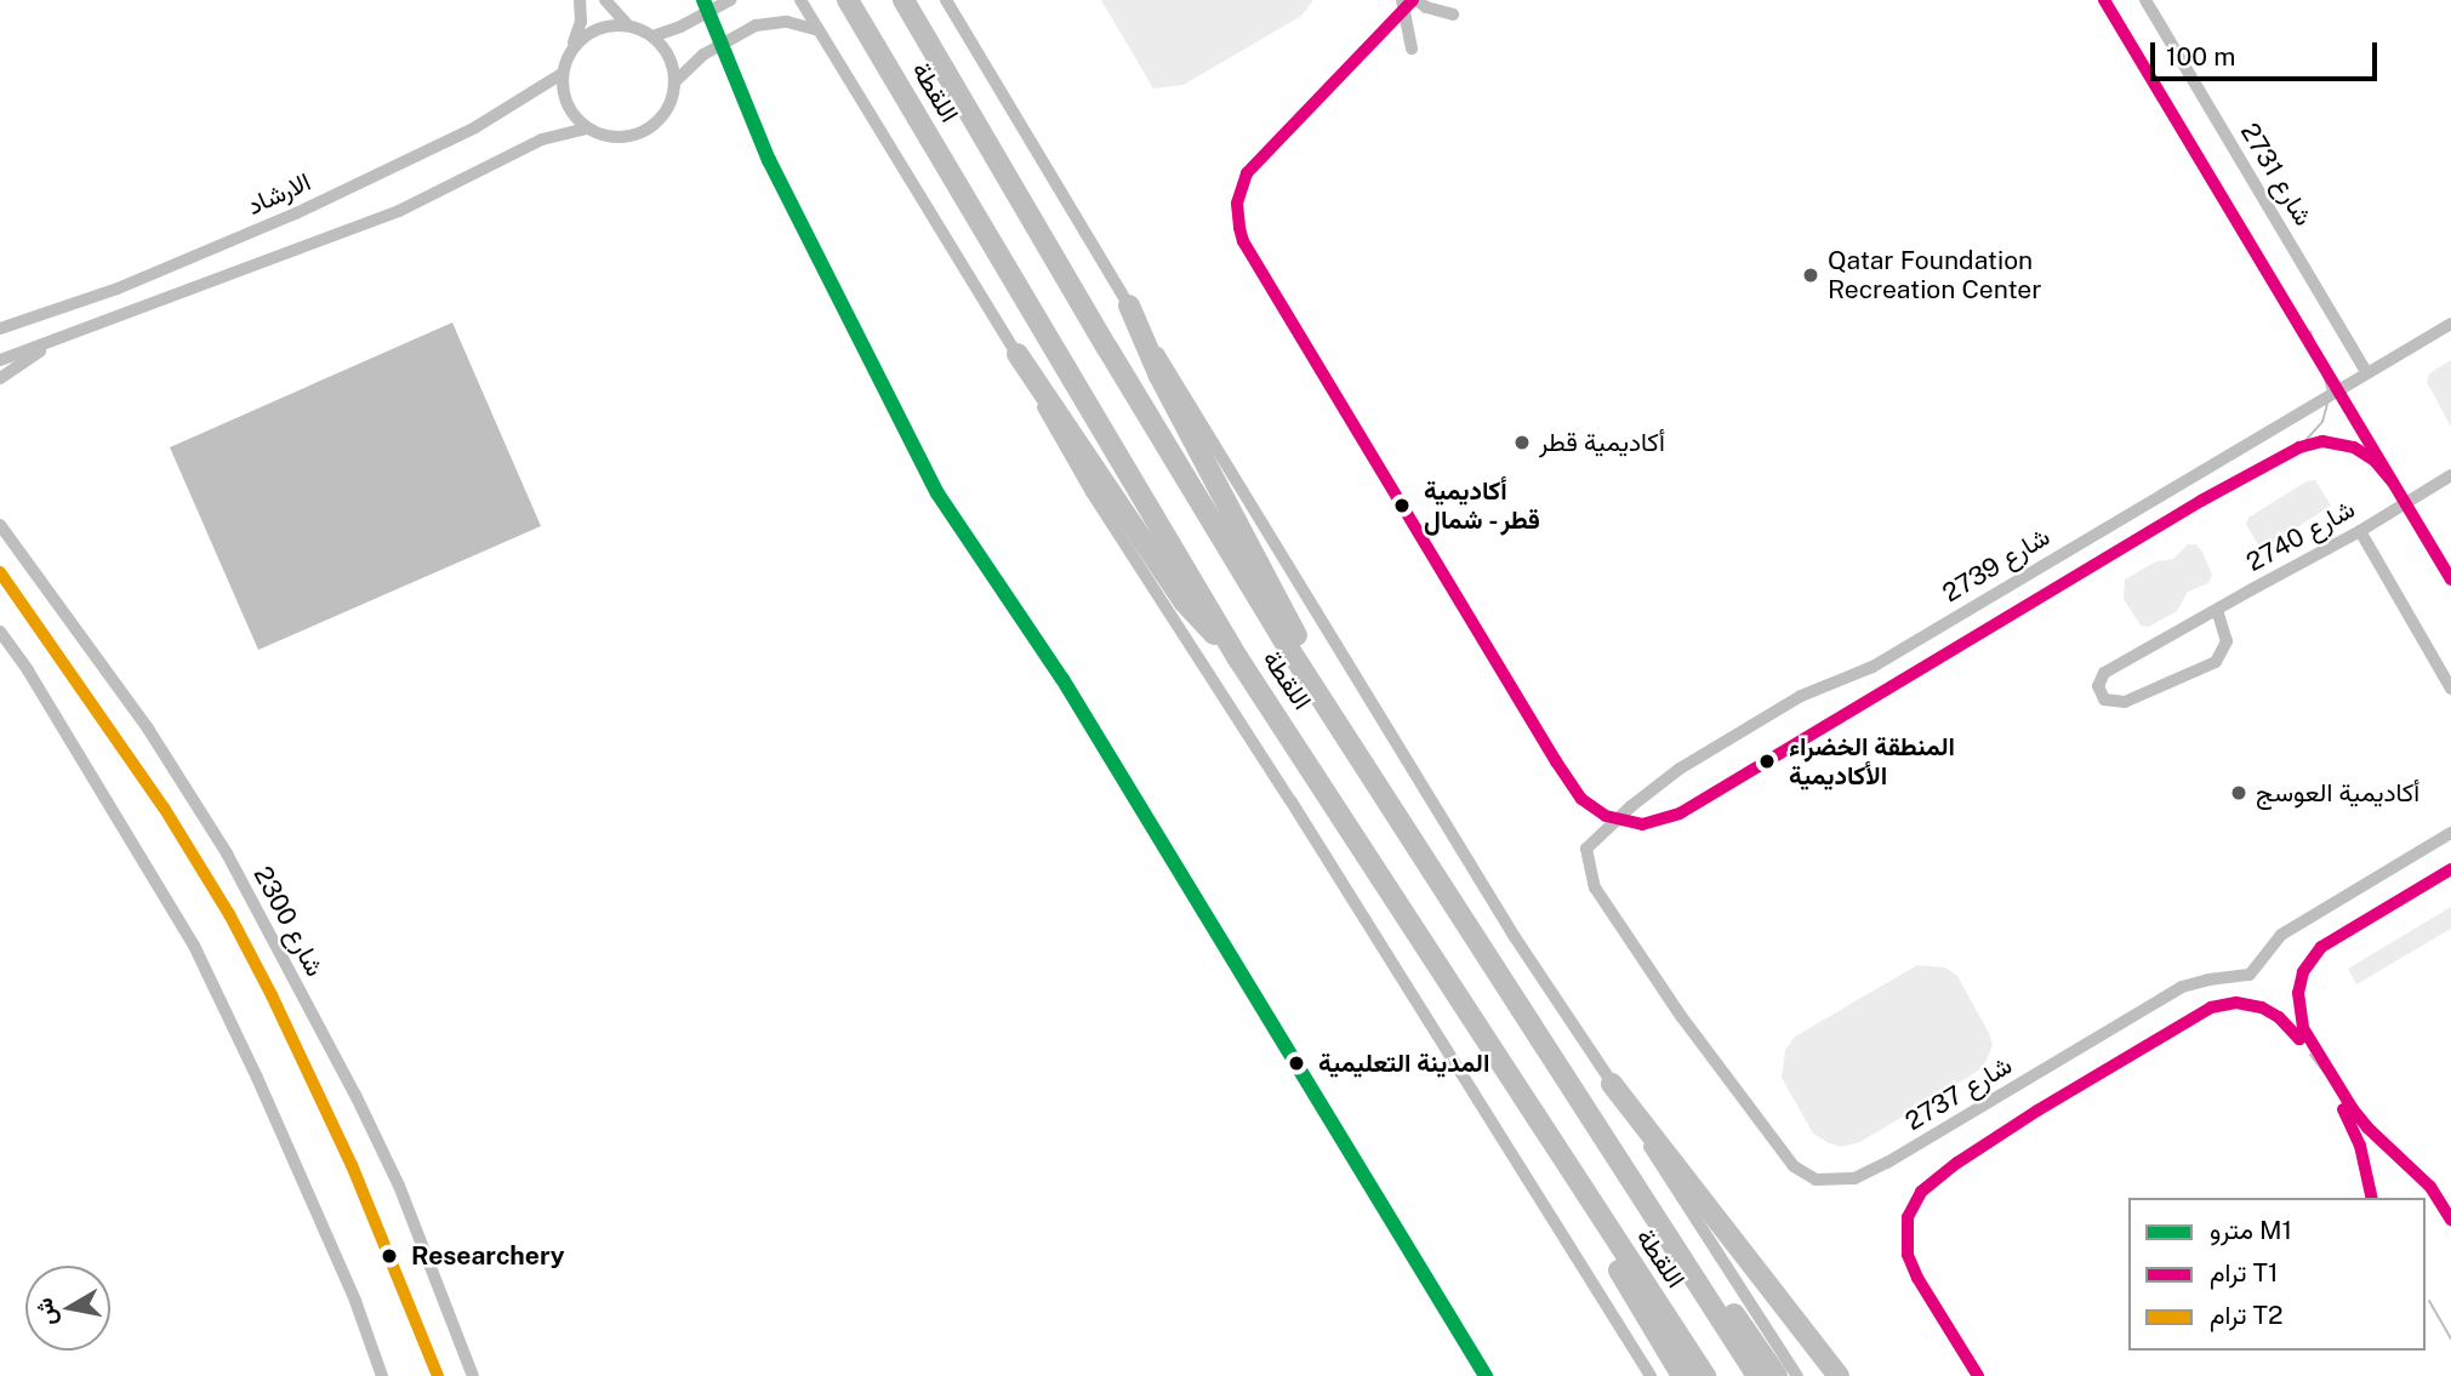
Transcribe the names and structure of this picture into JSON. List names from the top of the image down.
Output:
{
  "streets": {
    "main road": ["اللقطة"],
    "street": [
      "شارع 2731",
      "الارشاد",
      "شارع 2740",
      "شارع 2739",
      "شارع 2300",
      "شارع 2737"
    ]
  },
  "crossings": [
    ["شارع 2731", "شارع 2739"],
    ["شارع 2739", "شارع 2737"]
  ],
  "places": [
    "Qatar Foundation Recreation Center",
    "أكاديمية قطر",
    "أكاديمية قطر - شمال",
    "المنطقة الخضراء الأكاديمية",
    "أكاديمية العوسج",
    "المدينة التعليمية",
    "Researchery"
  ],
  "lines": ["metro line M1", "tram line T1", "tram line T2"],
  "legend": ["مترو M1", "ترام T1", "ترام T2"],
  "scale_bar": "100 m",
  "north": "left"
}
